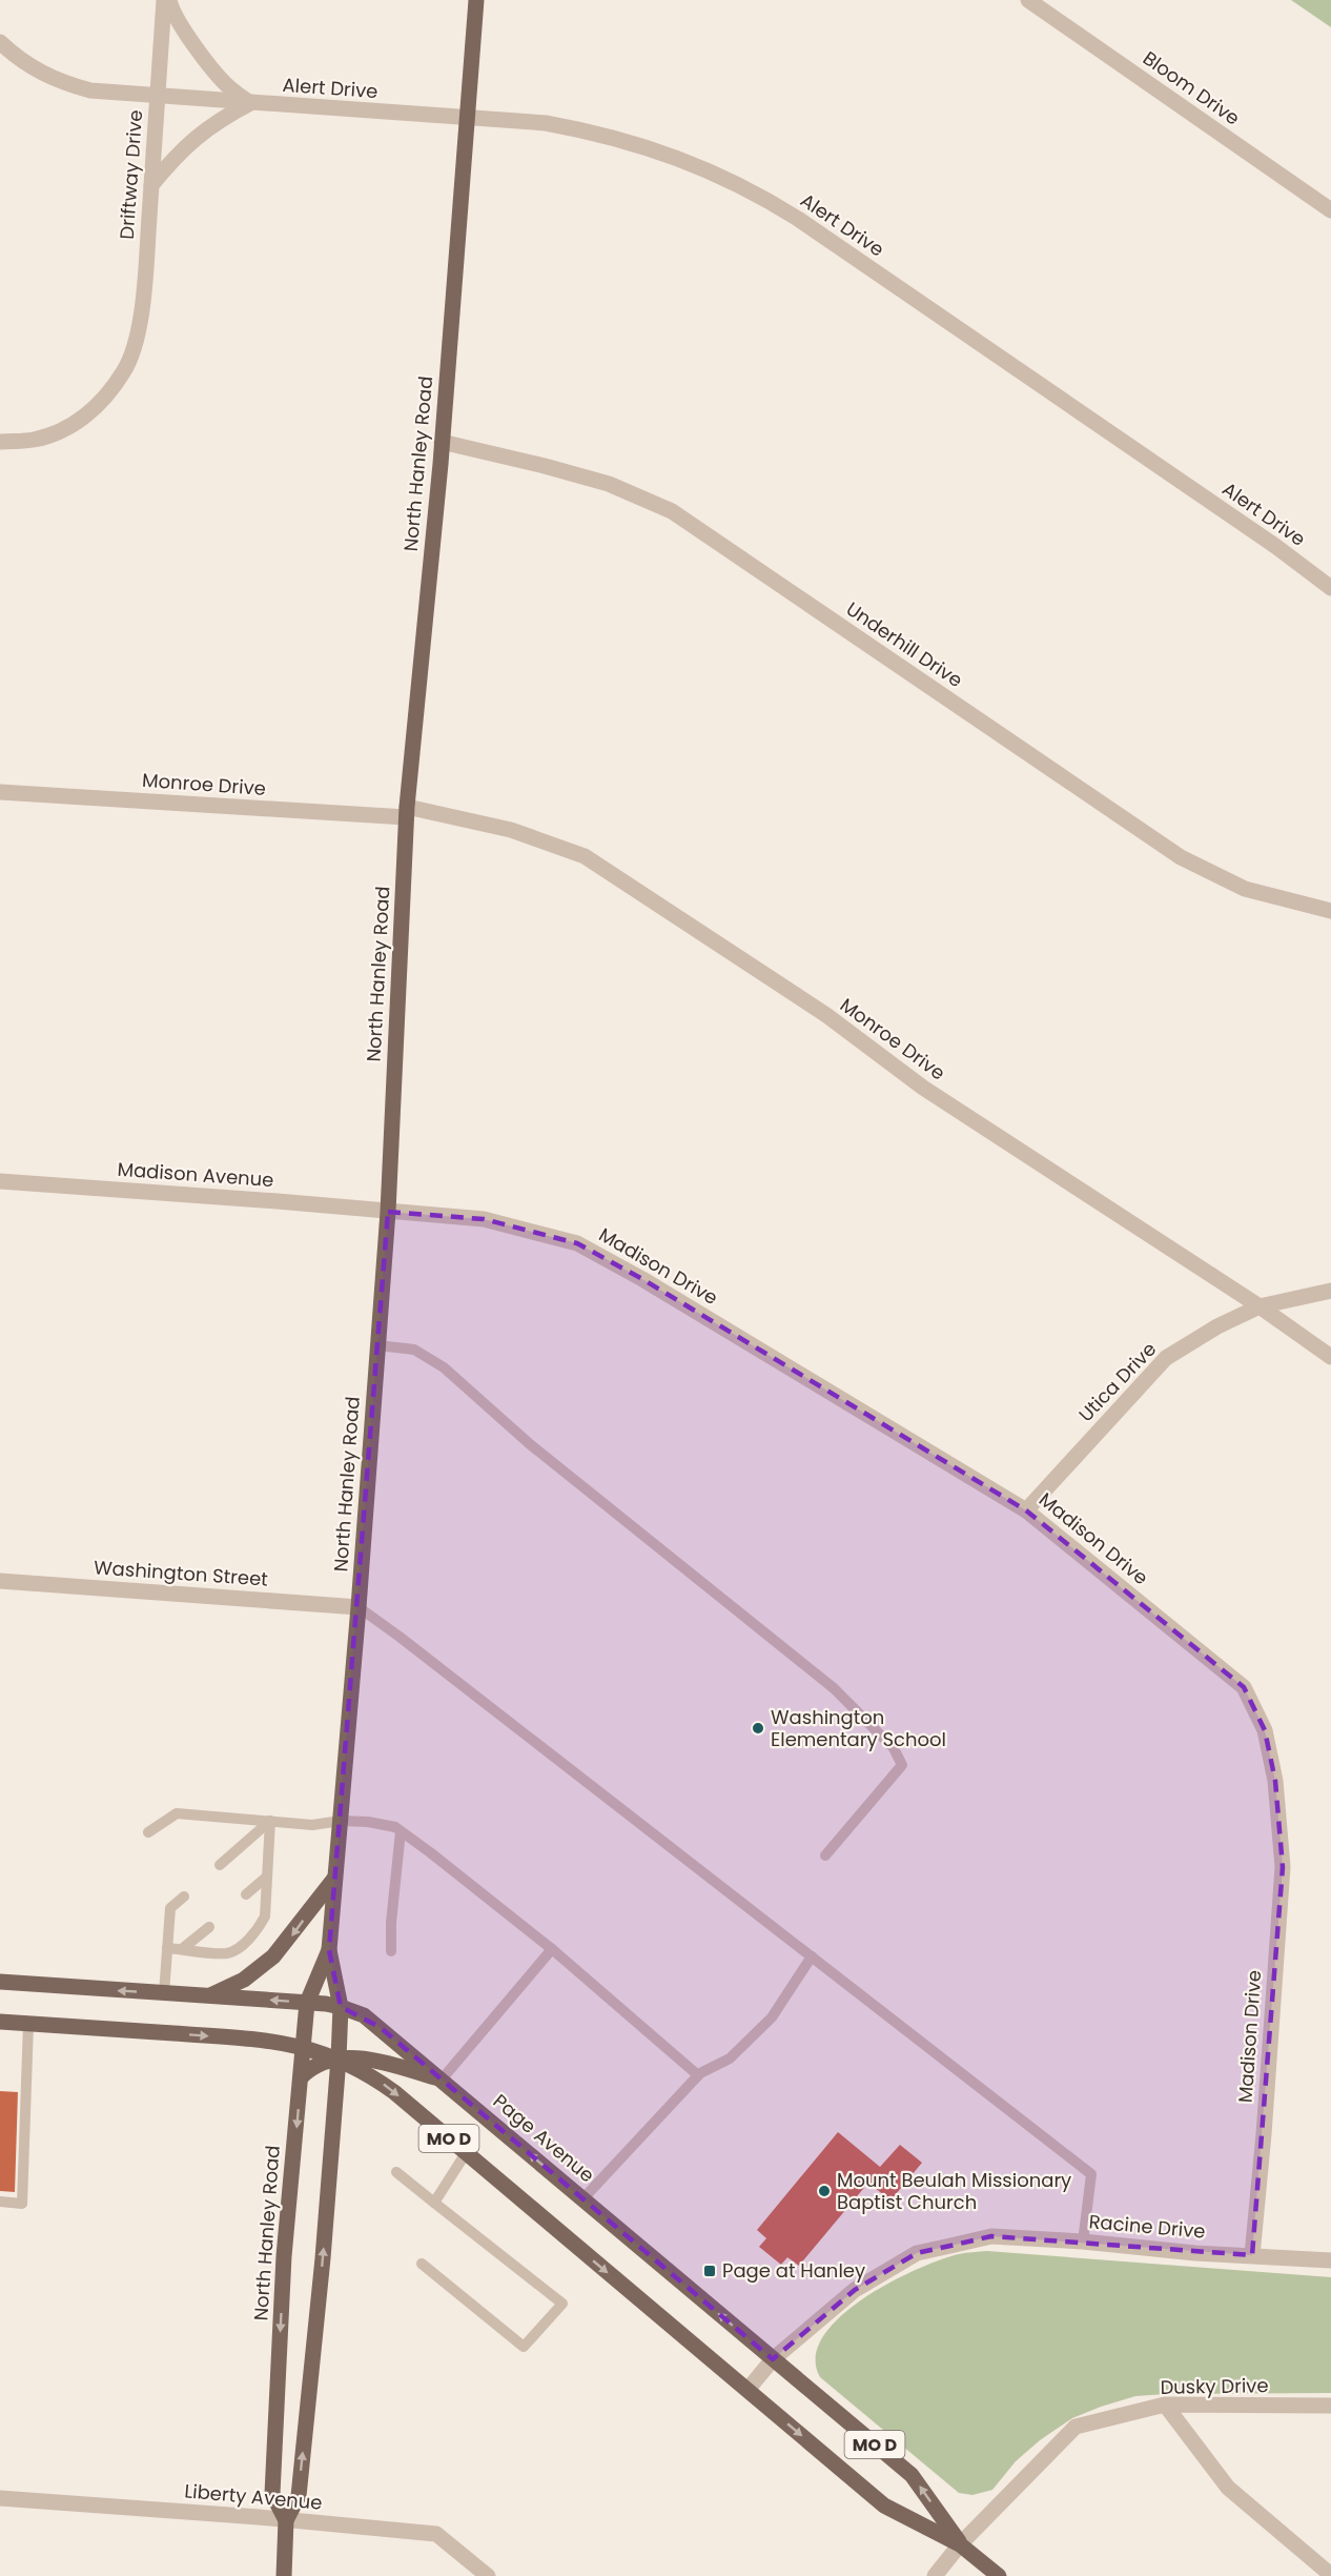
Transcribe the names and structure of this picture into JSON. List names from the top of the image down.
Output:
{
  "streets": {
    "main road": ["North Hanley Road", "MO D", "Page Avenue"],
    "street": [
      "Alert Drive",
      "Bloom Drive",
      "Driftway Drive",
      "Underhill Drive",
      "Monroe Drive",
      "Madison Avenue",
      "Madison Drive",
      "Utica Drive",
      "Washington Street",
      "Racine Drive",
      "Dusky Drive",
      "Liberty Avenue"
    ]
  },
  "crossings": [
    ["Alert Drive", "Driftway Drive"],
    ["Alert Drive", "North Hanley Road"],
    ["North Hanley Road", "Underhill Drive"],
    ["North Hanley Road", "Monroe Drive"],
    ["North Hanley Road", "Madison Avenue"],
    ["North Hanley Road", "Madison Drive"],
    ["North Hanley Road", "Washington Street"],
    ["North Hanley Road", "Page Avenue"],
    ["North Hanley Road", "Liberty Avenue"],
    ["Monroe Drive", "Utica Drive"],
    ["Madison Avenue", "Madison Drive"],
    ["Madison Drive", "Utica Drive"],
    ["Madison Drive", "Racine Drive"],
    ["Page Avenue", "Racine Drive"],
    ["Page Avenue", "Dusky Drive"]
  ],
  "places": {
    "other": ["Washington Elementary School", "Mount Beulah Missionary Baptist Church"],
    "transit": ["Page at Hanley"]
  }
}
